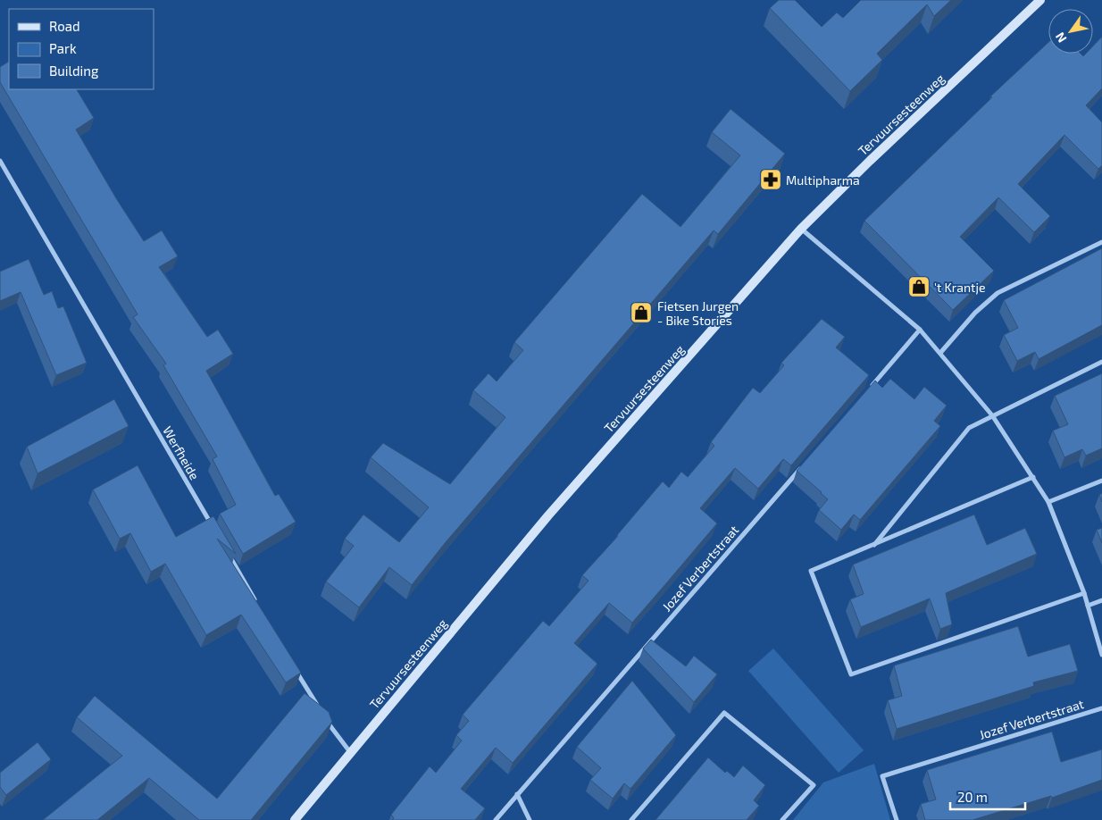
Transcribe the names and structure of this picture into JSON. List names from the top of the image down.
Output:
{
  "streets": {
    "street": ["Tervuursesteenweg", "Werfheide", "Jozef Verbertstraat"]
  },
  "places": {
    "pharmacy": ["Multipharma"],
    "shop": ["'t Krantje", "Fietsen Jurgen - Bike Stories"]
  },
  "legend": ["Road", "Park", "Building"],
  "scale_bar": "20 m",
  "north": "bottom left"
}
